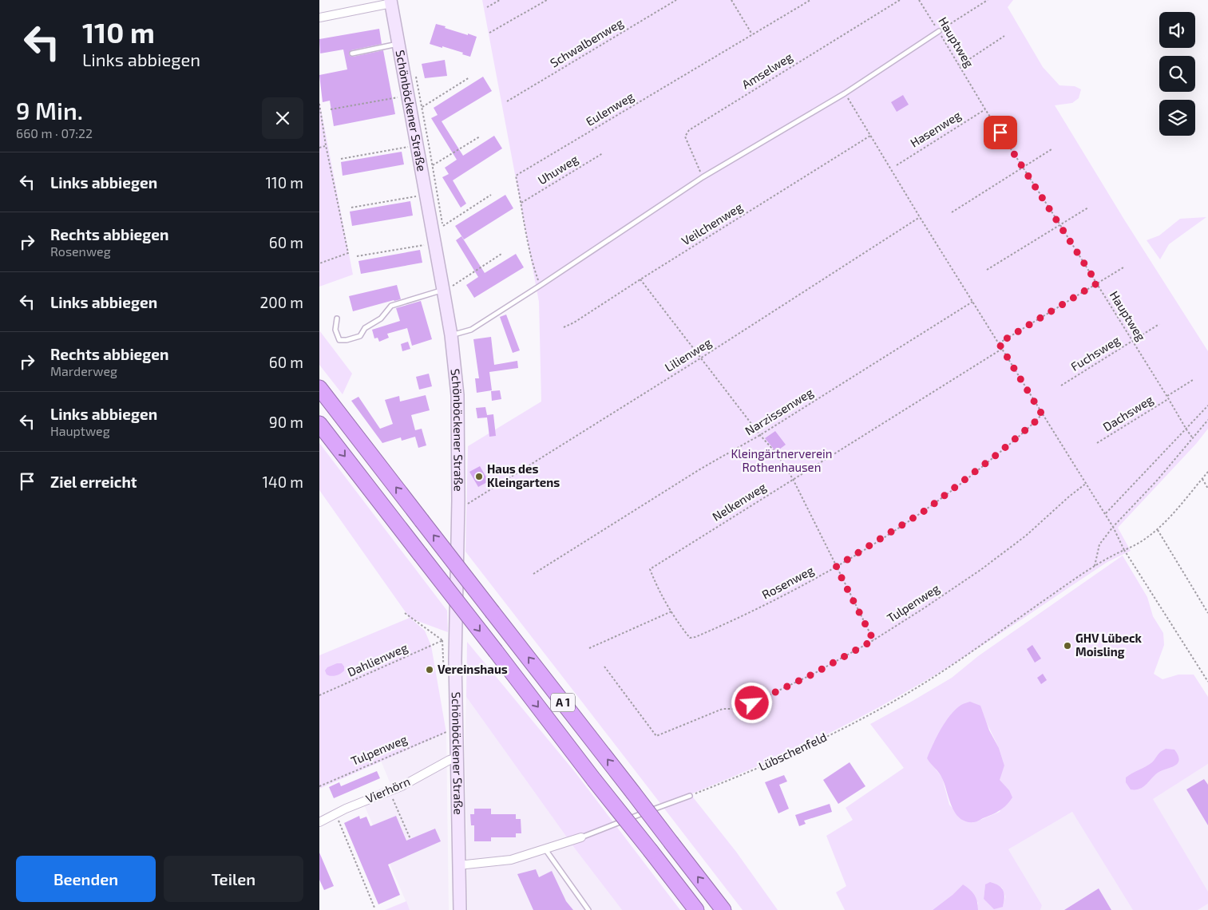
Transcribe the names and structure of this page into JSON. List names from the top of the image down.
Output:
{
  "streets": {
    "highway": ["A 1"],
    "main road": ["Schönböckener Straße"],
    "street": ["Vierhörn"],
    "path": [
      "Hauptweg",
      "Schwalbenweg",
      "Amselweg",
      "Eulenweg",
      "Hasenweg",
      "Uhuweg",
      "Veilchenweg",
      "Fuchsweg",
      "Lilienweg",
      "Narzissenweg",
      "Dachsweg",
      "Nelkenweg",
      "Rosenweg",
      "Tulpenweg",
      "Dahlienweg",
      "Lübschenfeld"
    ]
  },
  "crossings": [
    ["Hauptweg", "Hasenweg"],
    ["Hauptweg", "Fuchsweg"],
    ["Hauptweg", "Dachsweg"],
    ["Eulenweg", "Uhuweg"],
    ["Schönböckener Straße", "Vierhörn"],
    ["Nelkenweg", "Rosenweg"]
  ],
  "parks": ["Kleingärtnerverein Rothenhausen"],
  "places": ["Haus des Kleingartens", "GHV Lübeck Moisling", "Vereinshaus"],
  "page": {
    "turn": ["110 m", "Links abbiegen"],
    "heading": ["9 Min.", "660 m · 07:22"],
    "list": [
      {
        "name": "Links abbiegen",
        "value": "110 m"
      },
      {
        "name": "Rechts abbiegen",
        "note": "Rosenweg",
        "value": "60 m"
      },
      {
        "name": "Links abbiegen",
        "value": "200 m"
      },
      {
        "name": "Rechts abbiegen",
        "note": "Marderweg",
        "value": "60 m"
      },
      {
        "name": "Links abbiegen",
        "note": "Hauptweg",
        "value": "90 m"
      },
      {
        "name": "Ziel erreicht",
        "value": "140 m"
      }
    ],
    "buttons": ["Beenden", "Teilen"]
  }
}
